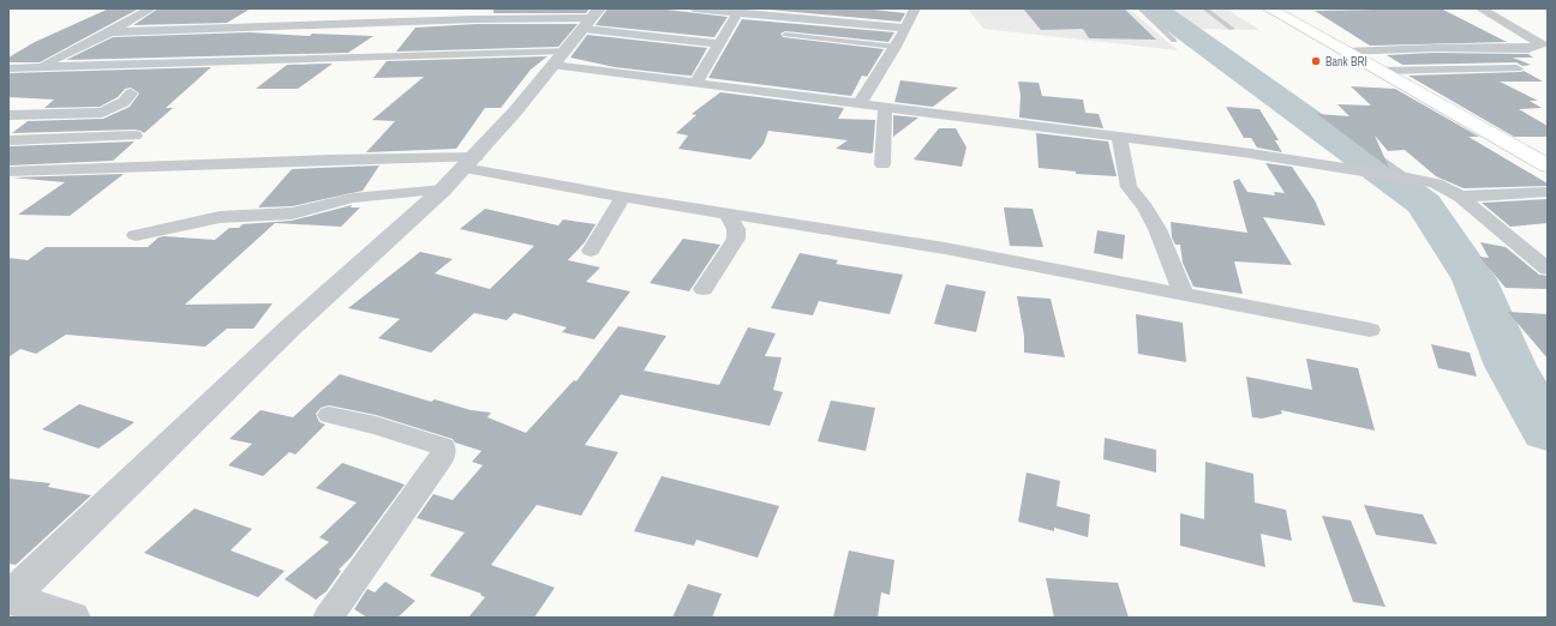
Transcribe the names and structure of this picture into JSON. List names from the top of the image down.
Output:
{
  "places": ["Bank BRI"]
}
